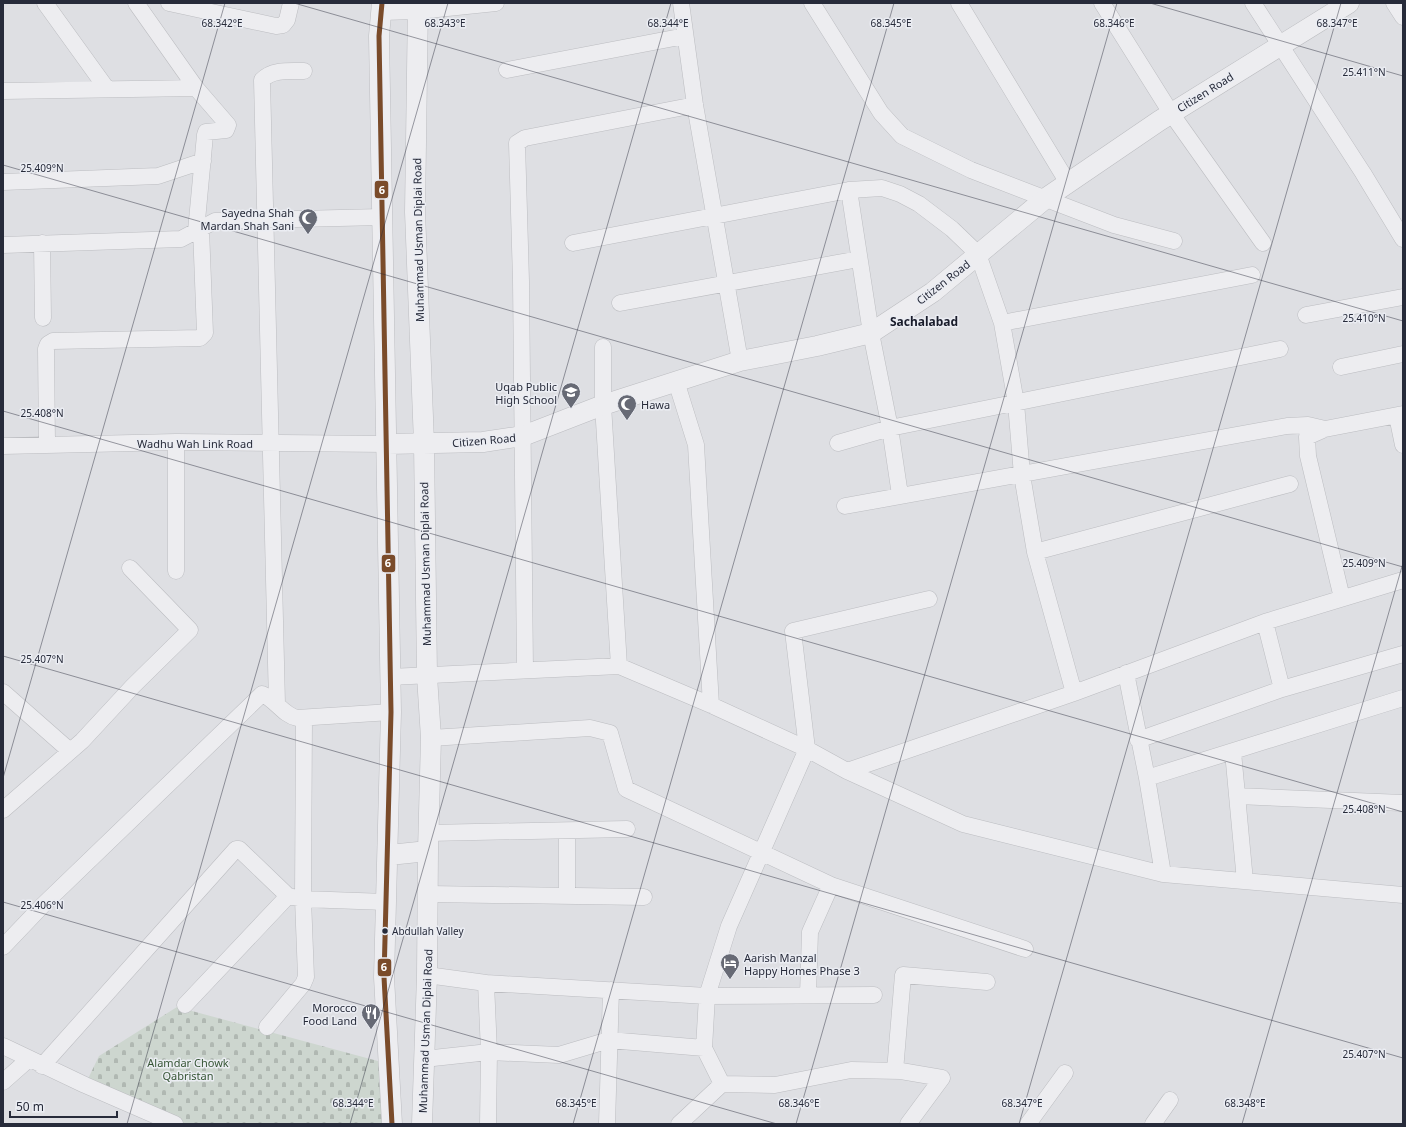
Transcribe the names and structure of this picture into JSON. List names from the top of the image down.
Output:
{
  "streets": {
    "street": ["Citizen Road", "Muhammad Usman Diplai Road", "Wadhu Wah Link Road"]
  },
  "crossings": [
    ["Citizen Road", "Muhammad Usman Diplai Road"],
    ["Citizen Road", "Wadhu Wah Link Road"]
  ],
  "districts": ["Sachalabad"],
  "parks": ["Alamdar Chowk Qabristan"],
  "places": {
    "mosque": ["Sayedna Shah Mardan Shah Sani", "Hawa"],
    "school or university": ["Uqab Public High School"],
    "other": ["Abdullah Valley"],
    "hotel": ["Aarish Manzal Happy Homes Phase 3"],
    "restaurant": ["Morocco Food Land"]
  },
  "lines": ["transit line 6"],
  "scale_bar": "50 m",
  "coordinates": [
    "68.342°E",
    "68.343°E",
    "68.344°E",
    "68.345°E",
    "68.346°E",
    "68.347°E",
    "25.411°N",
    "25.409°N",
    "25.410°N",
    "25.408°N",
    "25.407°N",
    "25.406°N",
    "68.348°E"
  ]
}
